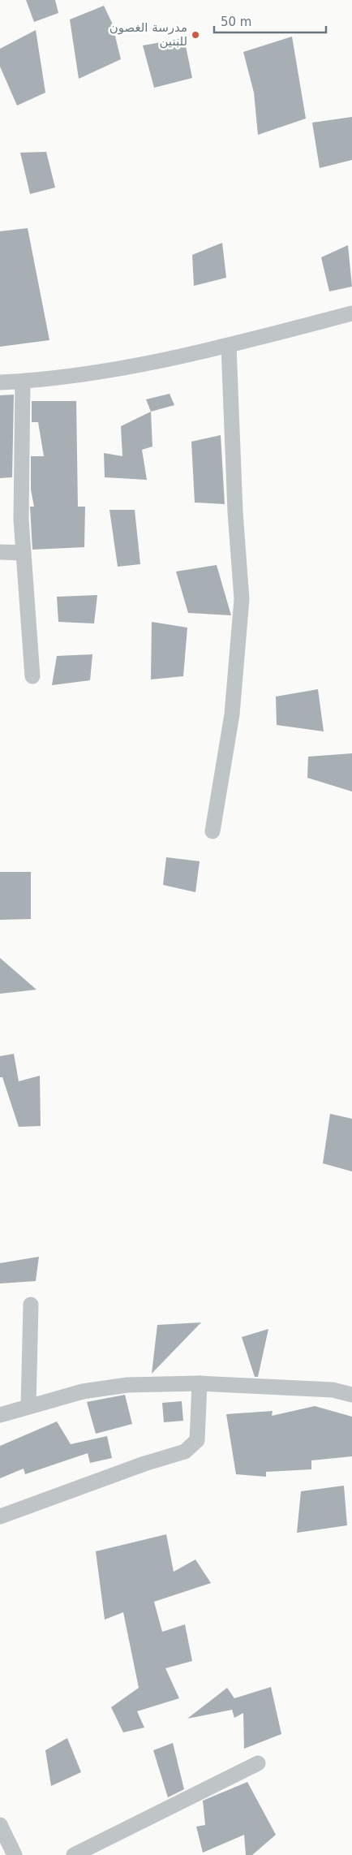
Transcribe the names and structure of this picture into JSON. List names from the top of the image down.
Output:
{
  "places": ["مدرسة الغصون للبنين"],
  "scale_bar": "50 m"
}
